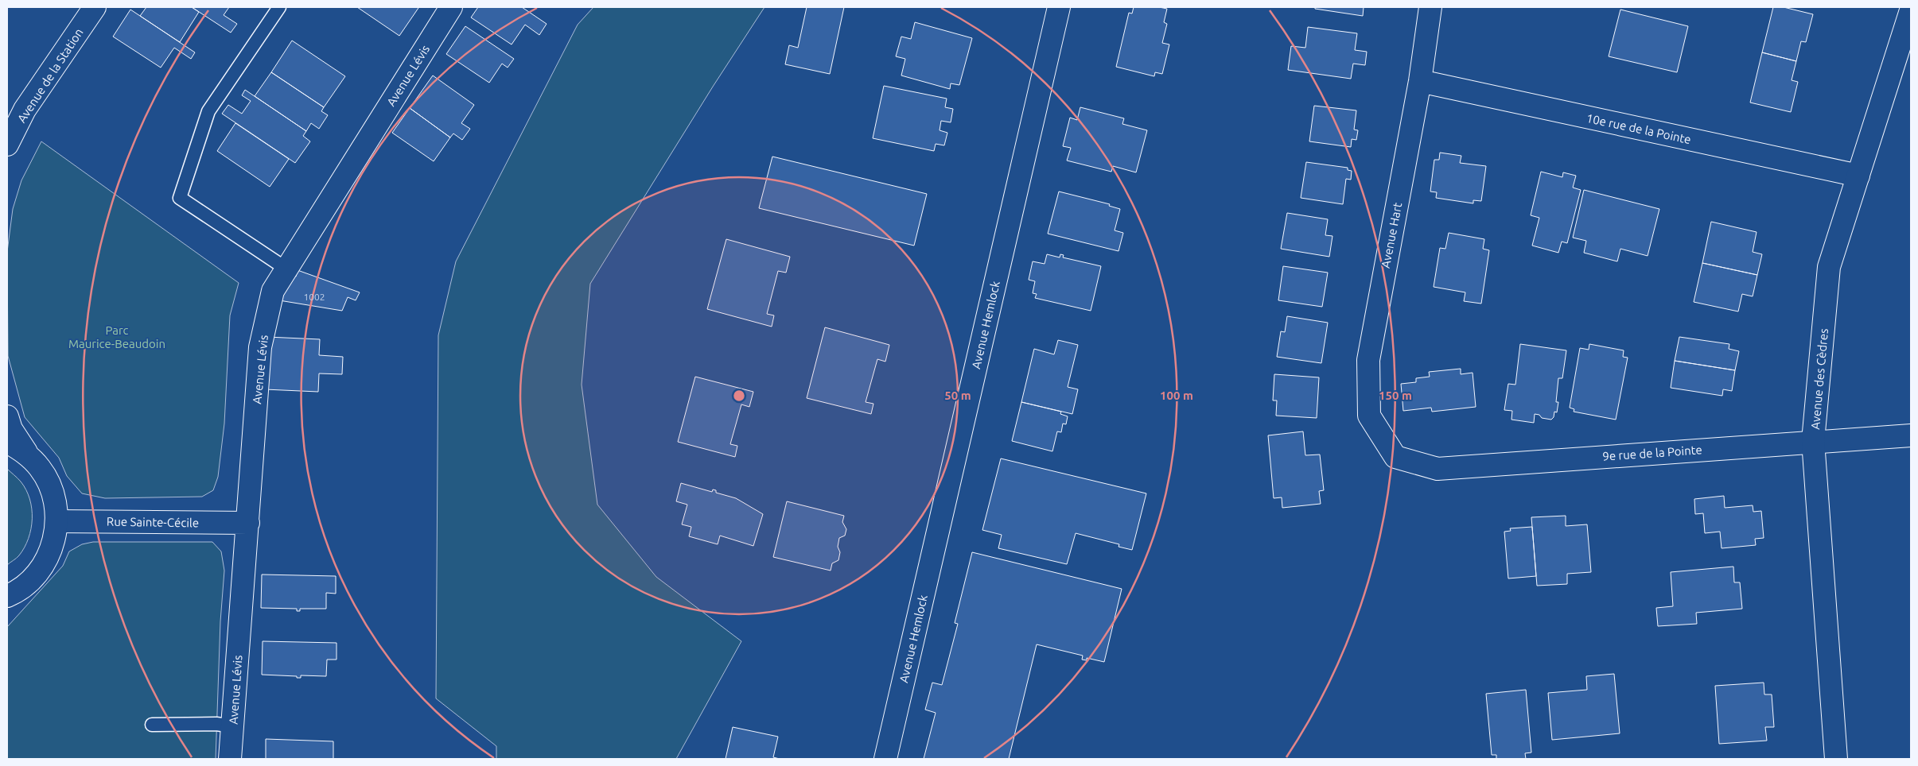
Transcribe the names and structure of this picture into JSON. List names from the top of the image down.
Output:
{
  "streets": {
    "street": [
      "Avenue de la Station",
      "Avenue Lévis",
      "10e rue de la Pointe",
      "Avenue Hart",
      "Avenue Hemlock",
      "Avenue des Cèdres",
      "9e rue de la Pointe",
      "Rue Sainte-Cécile"
    ]
  },
  "crossings": [
    ["Avenue Lévis", "Rue Sainte-Cécile"],
    ["10e rue de la Pointe", "Avenue Hart"],
    ["10e rue de la Pointe", "Avenue des Cèdres"],
    ["Avenue Hart", "9e rue de la Pointe"],
    ["Avenue des Cèdres", "9e rue de la Pointe"]
  ],
  "parks": ["Parc Maurice-Beaudoin"],
  "house_numbers": ["1002"],
  "rings": ["50 m", "100 m", "150 m"]
}
